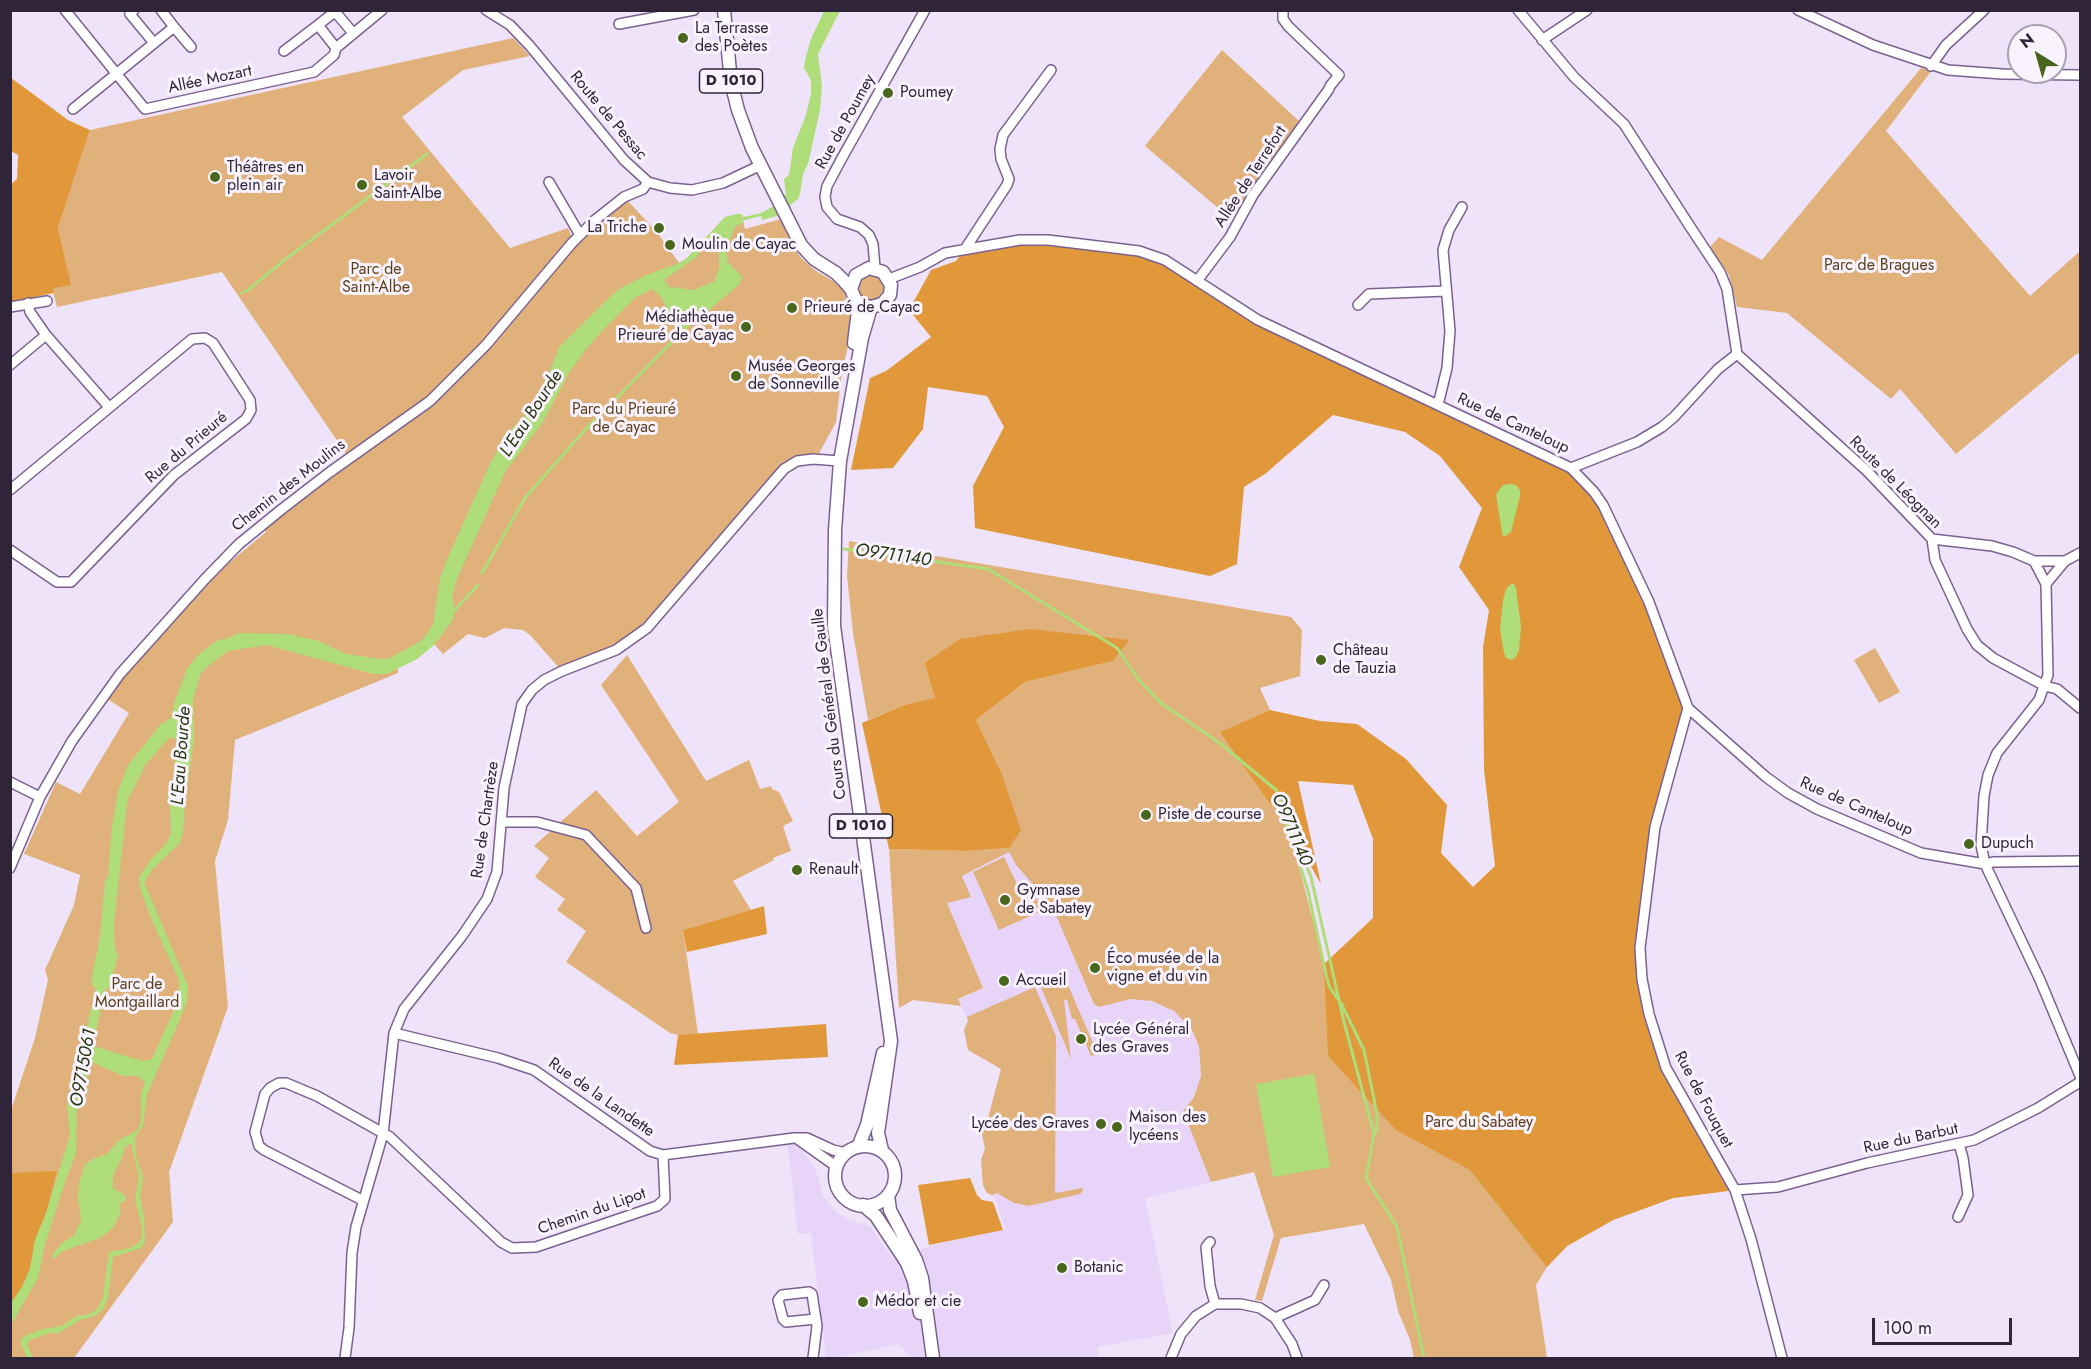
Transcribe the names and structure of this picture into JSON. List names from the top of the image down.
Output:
{
  "streets": {
    "main road": ["D 1010", "Cours du Général de Gaulle"],
    "street": [
      "Allée Mozart",
      "Route de Pessac",
      "Rue de Poumey",
      "Allée de Terrefort",
      "Rue de Canteloup",
      "Rue du Prieuré",
      "Route de Léognan",
      "Chemin des Moulins",
      "Rue de Chartrèze",
      "Rue de la Landette",
      "Rue de Fouquet",
      "Rue du Barbut",
      "Chemin du Lipot"
    ]
  },
  "crossings": [
    ["D 1010", "Route de Pessac"],
    ["D 1010", "Rue de Poumey"],
    ["D 1010", "Rue de Canteloup"],
    ["D 1010", "Cours du Général de Gaulle"],
    ["D 1010", "Rue de Chartrèze"],
    ["Route de Pessac", "Chemin des Moulins"],
    ["Rue de Poumey", "Rue de Canteloup"],
    ["Allée de Terrefort", "Rue de Canteloup"],
    ["Rue de Canteloup", "Rue de Fouquet"],
    ["Cours du Général de Gaulle", "Rue de Chartrèze"],
    ["Cours du Général de Gaulle", "Rue de la Landette"],
    ["Rue de Chartrèze", "Rue de la Landette"],
    ["Rue de Chartrèze", "Chemin du Lipot"],
    ["Rue de la Landette", "Chemin du Lipot"],
    ["Rue de Fouquet", "Rue du Barbut"]
  ],
  "water": ["L'Eau Bourde", "O9711140", "O9715061"],
  "parks": [
    "Parc de Bragues",
    "Parc de Saint-Albe",
    "Parc du Prieuré de Cayac",
    "Parc de Montgaillard",
    "Parc du Sabatey"
  ],
  "places": [
    "La Terrasse des Poètes",
    "Poumey",
    "Théâtres en plein air",
    "Lavoir Saint-Albe",
    "La Triche",
    "Moulin de Cayac",
    "Prieuré de Cayac",
    "Médiathèque Prieuré de Cayac",
    "Musée Georges de Sonneville",
    "Château de Tauzia",
    "Piste de course",
    "Dupuch",
    "Renault",
    "Gymnase de Sabatey",
    "Éco musée de la vigne et du vin",
    "Accueil",
    "Lycée Général des Graves",
    "Lycée des Graves",
    "Maison des lycéens",
    "Botanic",
    "Médor et cie"
  ],
  "scale_bar": "100 m",
  "north": "top left"
}
